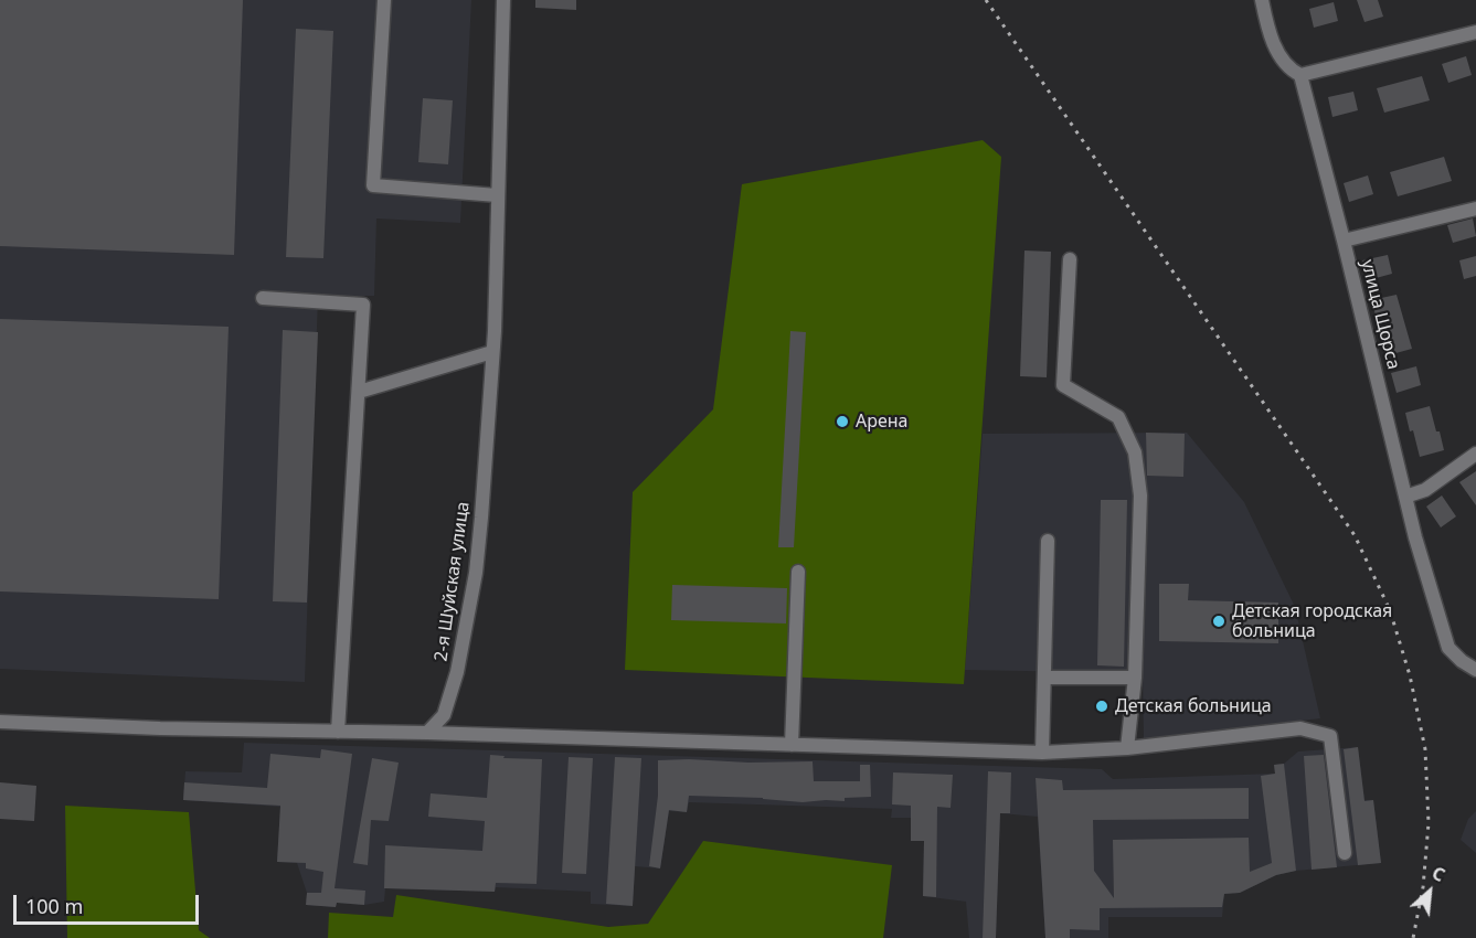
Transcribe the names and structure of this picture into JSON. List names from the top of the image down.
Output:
{
  "streets": {
    "street": ["улица Щорса", "2-я Шуйская улица"]
  },
  "places": ["Арена", "Детская городская больница", "Детская больница"],
  "scale_bar": "100 m",
  "north": "top right"
}
